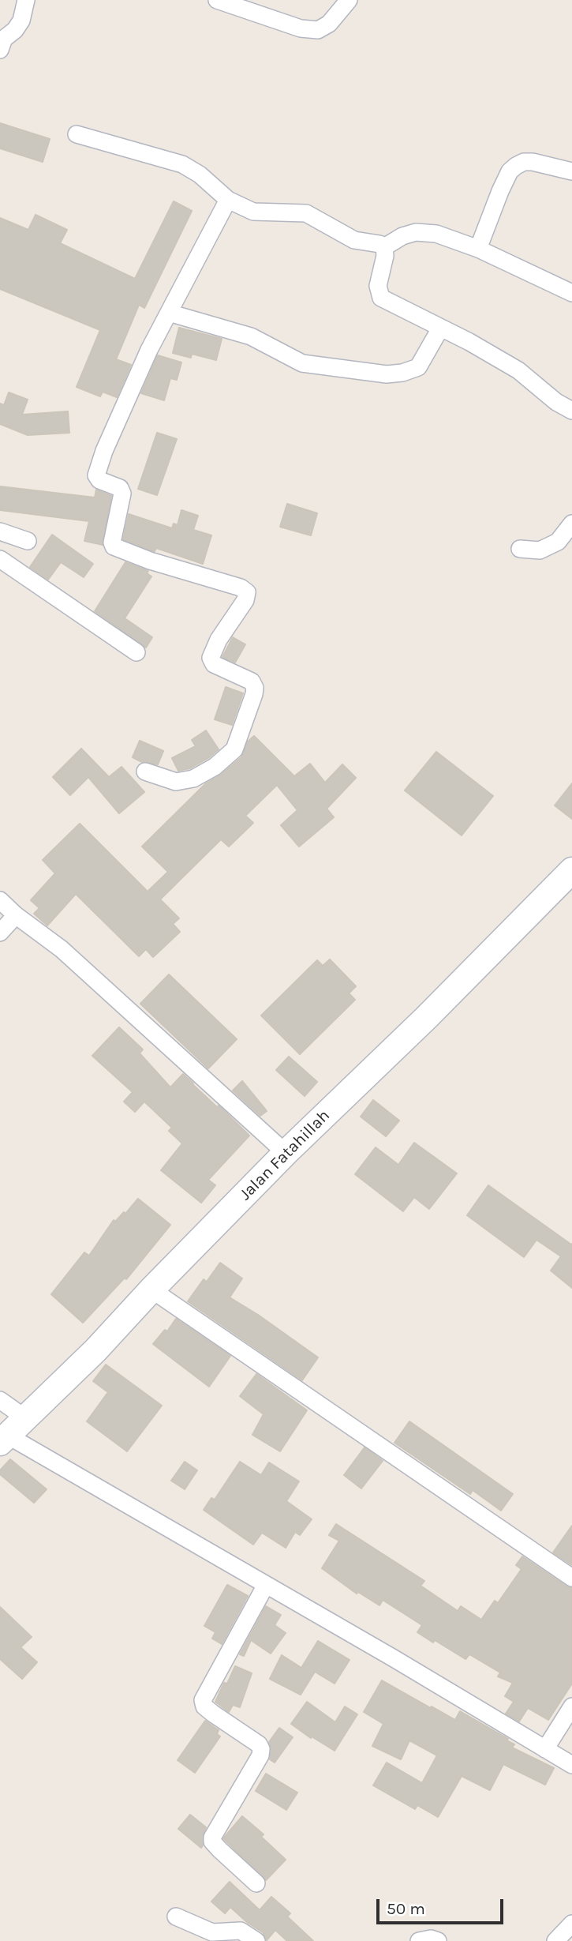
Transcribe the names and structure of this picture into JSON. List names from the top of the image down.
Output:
{
  "streets": {
    "street": ["Jalan Fatahillah"]
  },
  "scale_bar": "50 m"
}
